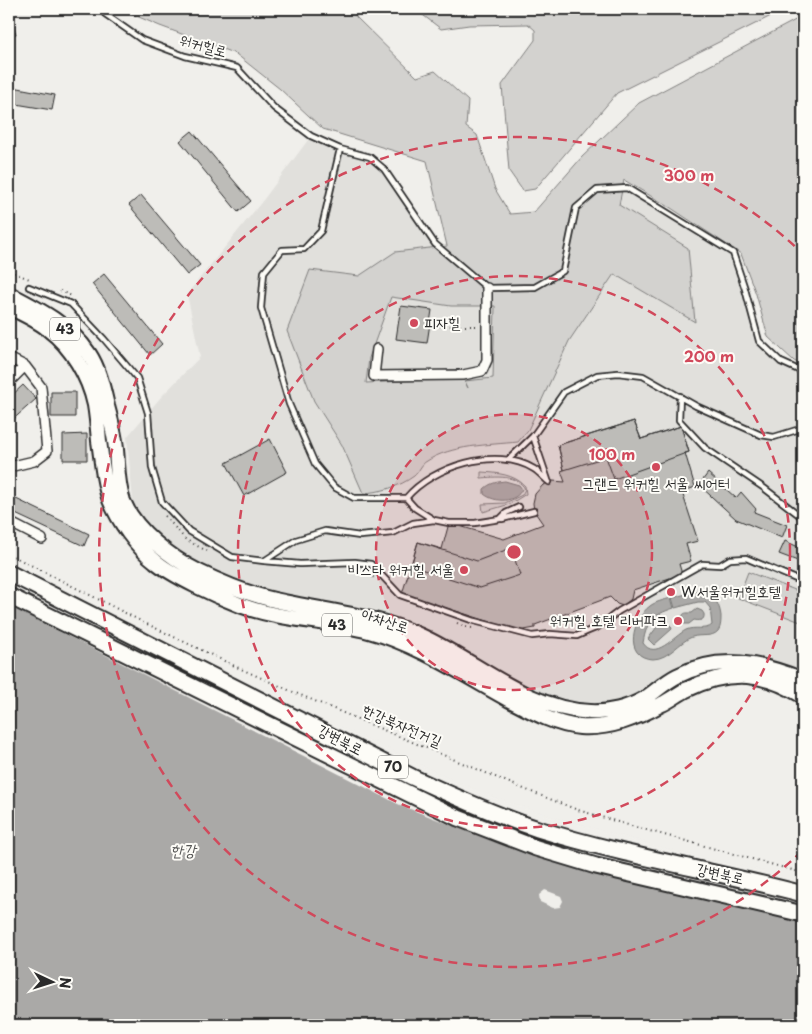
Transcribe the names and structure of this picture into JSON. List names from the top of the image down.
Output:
{
  "streets": {
    "highway": ["강변북로", "70"],
    "main road": ["43", "아차산로"],
    "lane": ["워커힐로"],
    "path": ["한강북자전거길"]
  },
  "water": ["한강"],
  "places": [
    "피자힐",
    "그랜드 워커힐 서울 씨어터",
    "비스타 워커힐 서울",
    "W서울워커힐호텔",
    "워커힐 호텔 리버파크"
  ],
  "north": "right",
  "rings": ["300 m", "200 m", "100 m"]
}
